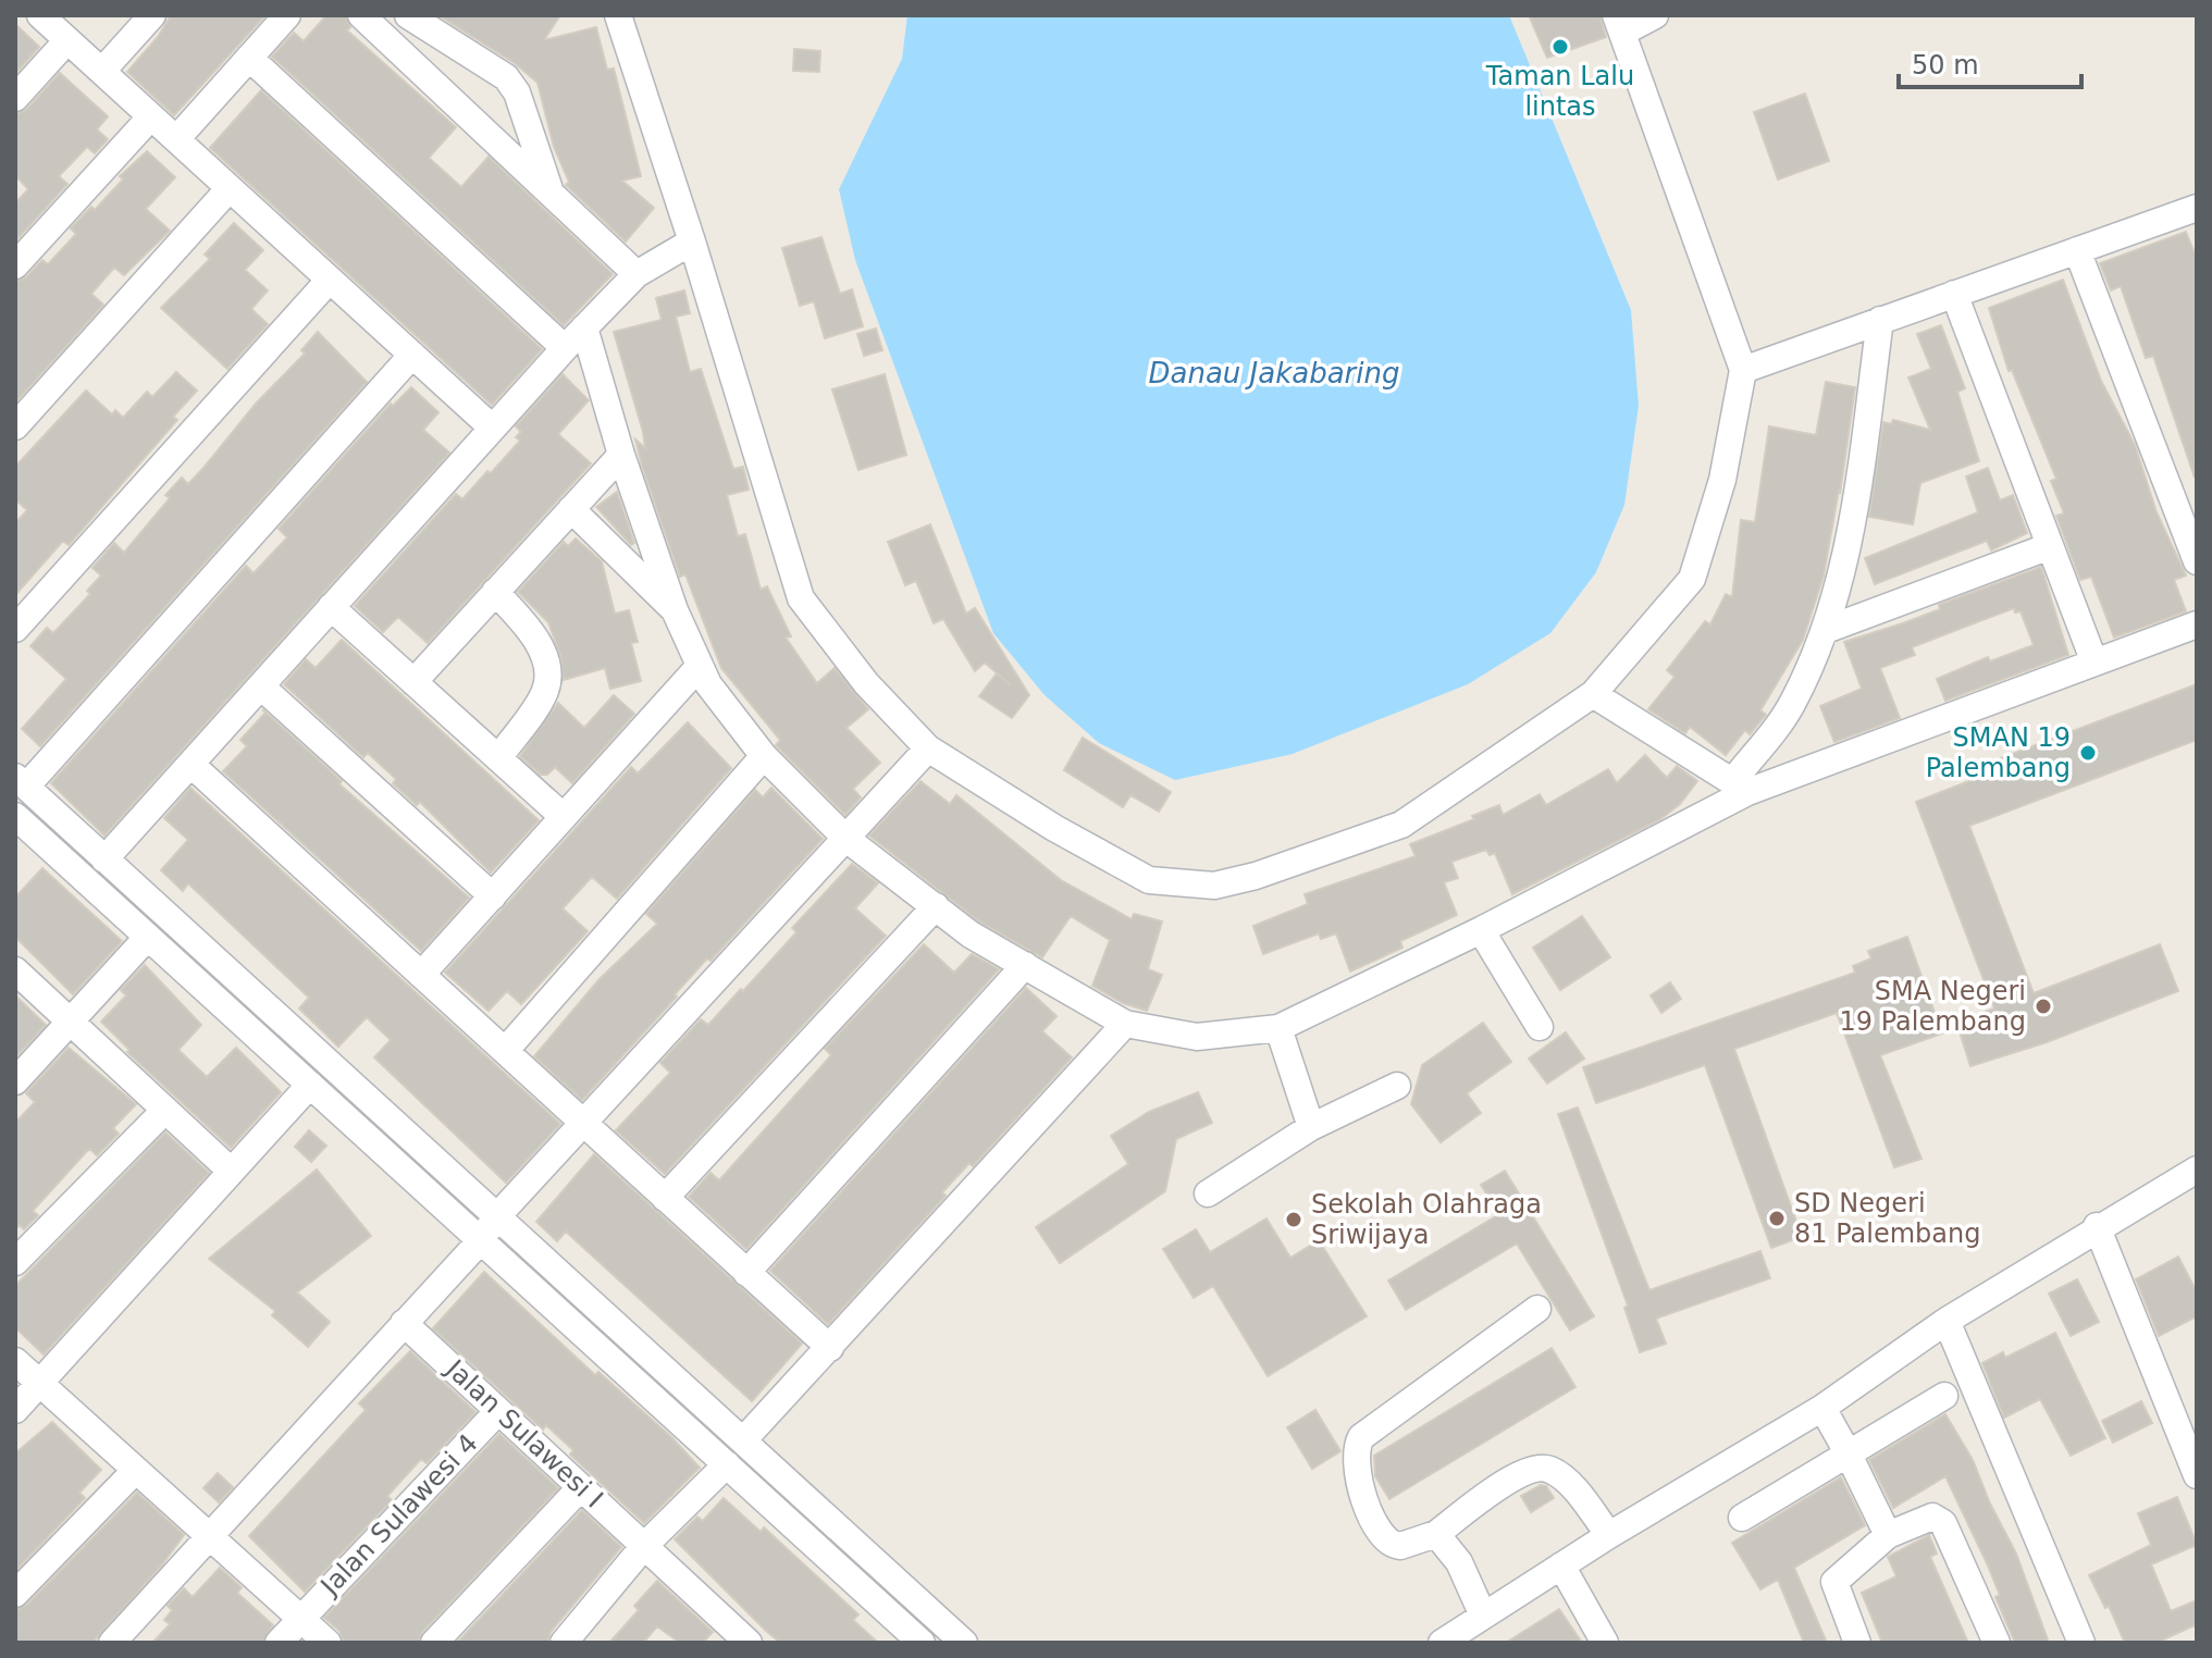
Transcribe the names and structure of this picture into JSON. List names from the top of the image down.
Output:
{
  "streets": {
    "street": ["Jalan Sulawesi I", "Jalan Sulawesi 4"]
  },
  "crossings": [
    ["Jalan Sulawesi I", "Jalan Sulawesi 4"]
  ],
  "water": ["Danau Jakabaring"],
  "places": [
    "Taman Lalu lintas",
    "SMAN 19 Palembang",
    "SMA Negeri 19 Palembang",
    "SD Negeri 81 Palembang",
    "Sekolah Olahraga Sriwijaya"
  ],
  "scale_bar": "50 m"
}
